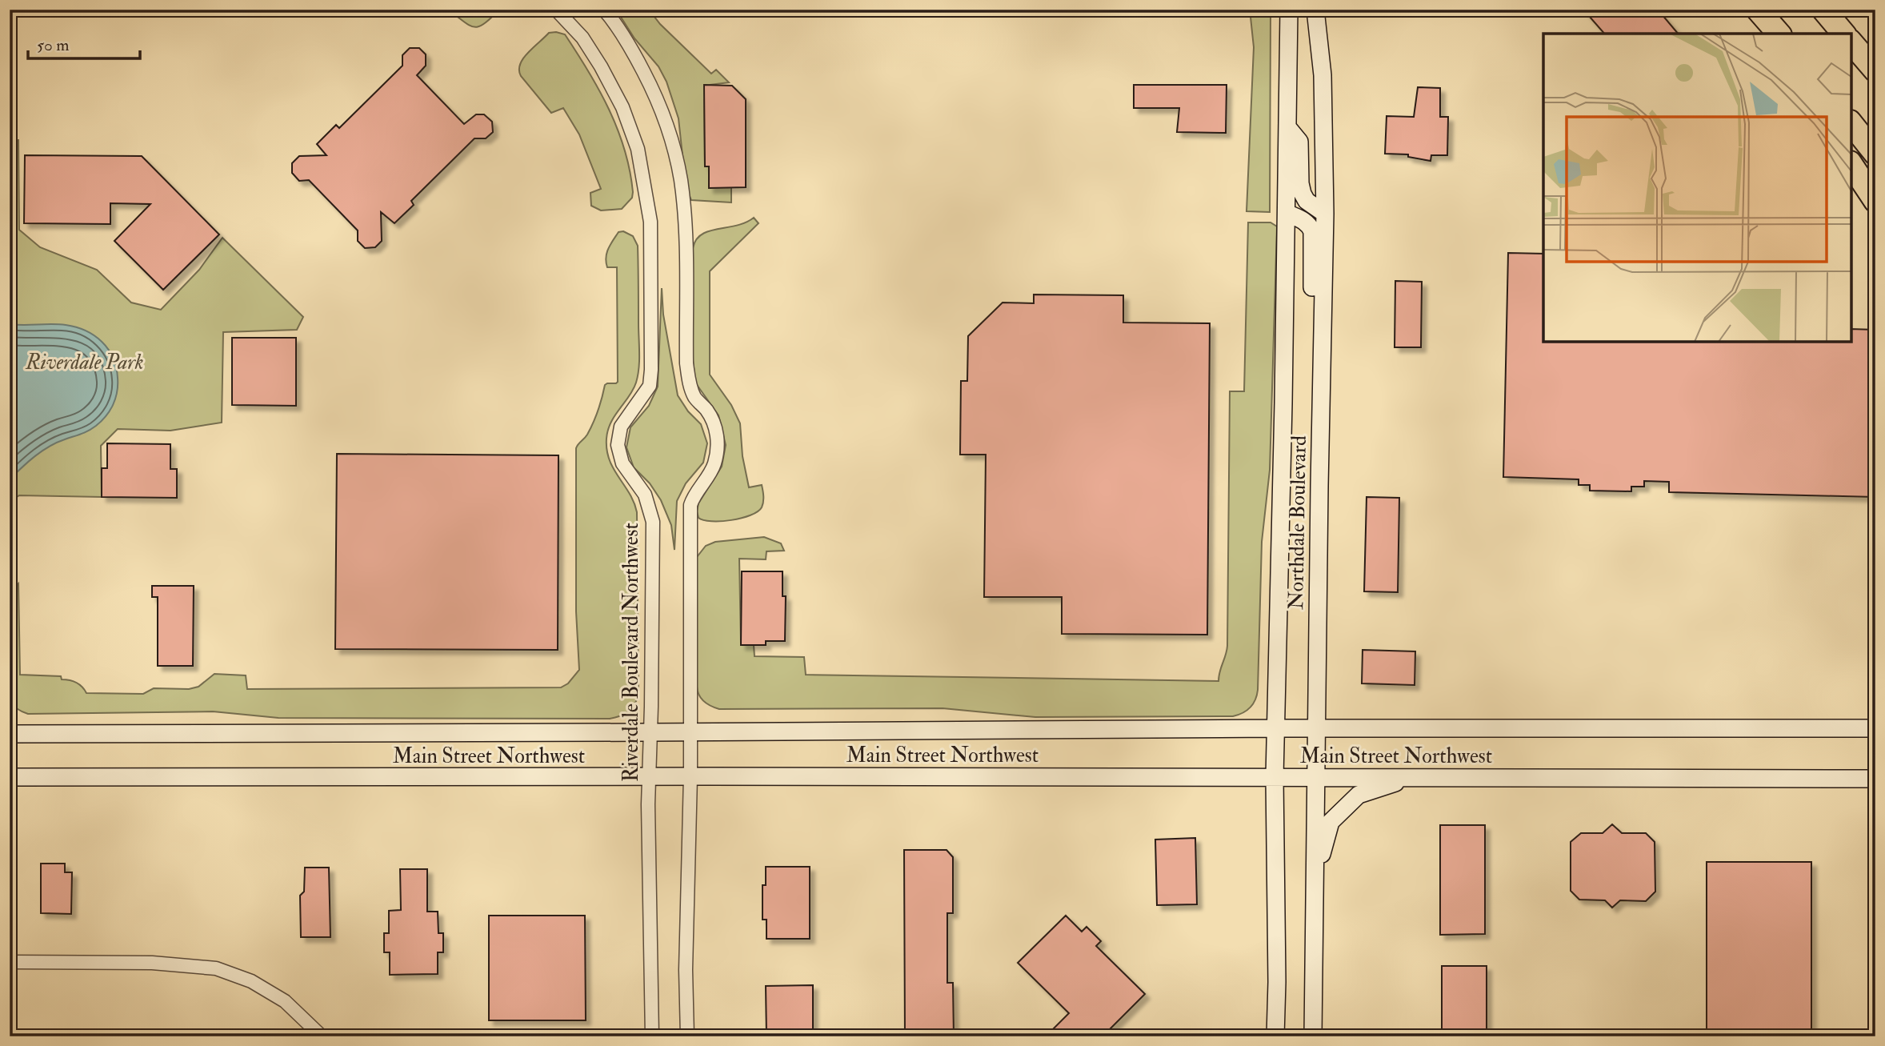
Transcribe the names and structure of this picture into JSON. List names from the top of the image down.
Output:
{
  "streets": {
    "main road": ["Northdale Boulevard", "Main Street Northwest"],
    "street": ["Riverdale Boulevard Northwest"]
  },
  "crossings": [
    ["Northdale Boulevard", "Main Street Northwest"],
    ["Riverdale Boulevard Northwest", "Main Street Northwest"]
  ],
  "parks": ["Riverdale Park"],
  "scale_bar": "50 m"
}
